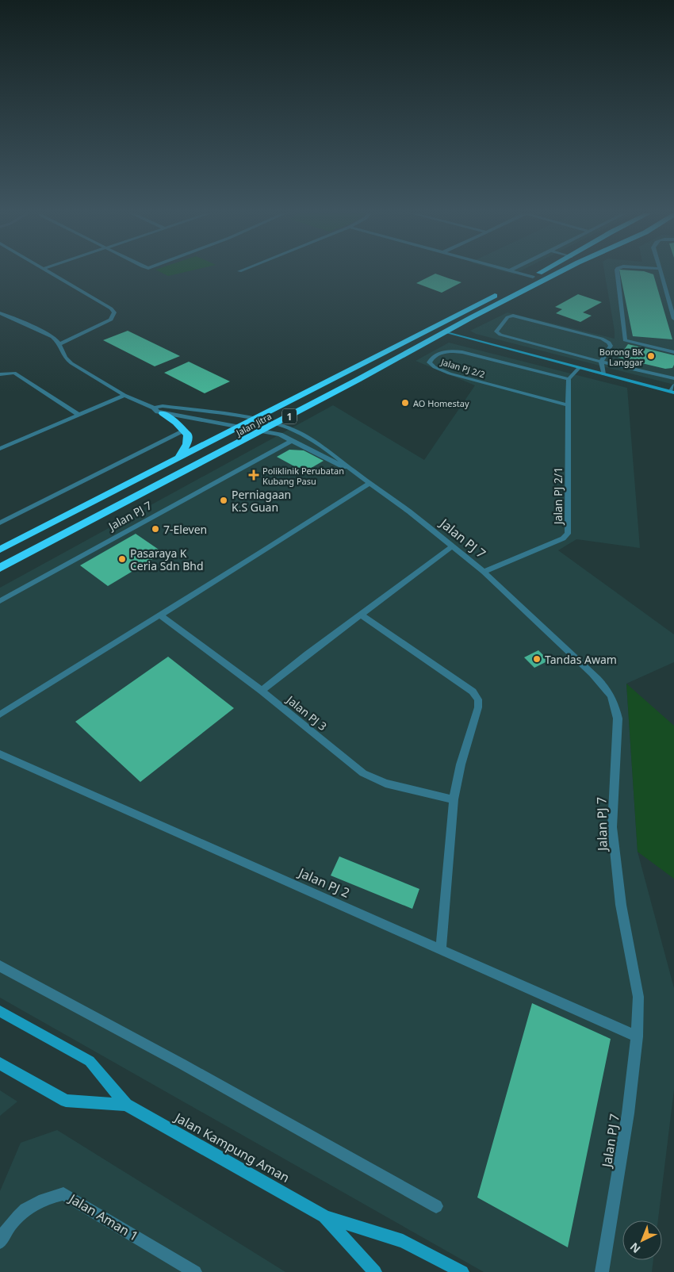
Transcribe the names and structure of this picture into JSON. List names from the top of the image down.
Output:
{
  "streets": {
    "highway": ["1", "Jalan Jitra"],
    "street": [
      "Jalan PJ 2/2",
      "Jalan PJ 2/1",
      "Jalan PJ 7",
      "Jalan PJ 3",
      "Jalan PJ 2",
      "Jalan Kampung Aman",
      "Jalan Aman 1"
    ]
  },
  "crossings": [
    ["Jalan PJ 2/2", "Jalan PJ 2/1"],
    ["Jalan PJ 2/1", "Jalan PJ 7"],
    ["Jalan PJ 7", "Jalan PJ 2"]
  ],
  "places": {
    "other": [
      "Borong BK Langgar",
      "AO Homestay",
      "Perniagaan K.S Guan",
      "7-Eleven",
      "Pasaraya K Ceria Sdn Bhd",
      "Tandas Awam"
    ],
    "health": ["Poliklinik Perubatan Kubang Pasu"]
  },
  "north": "bottom left"
}
